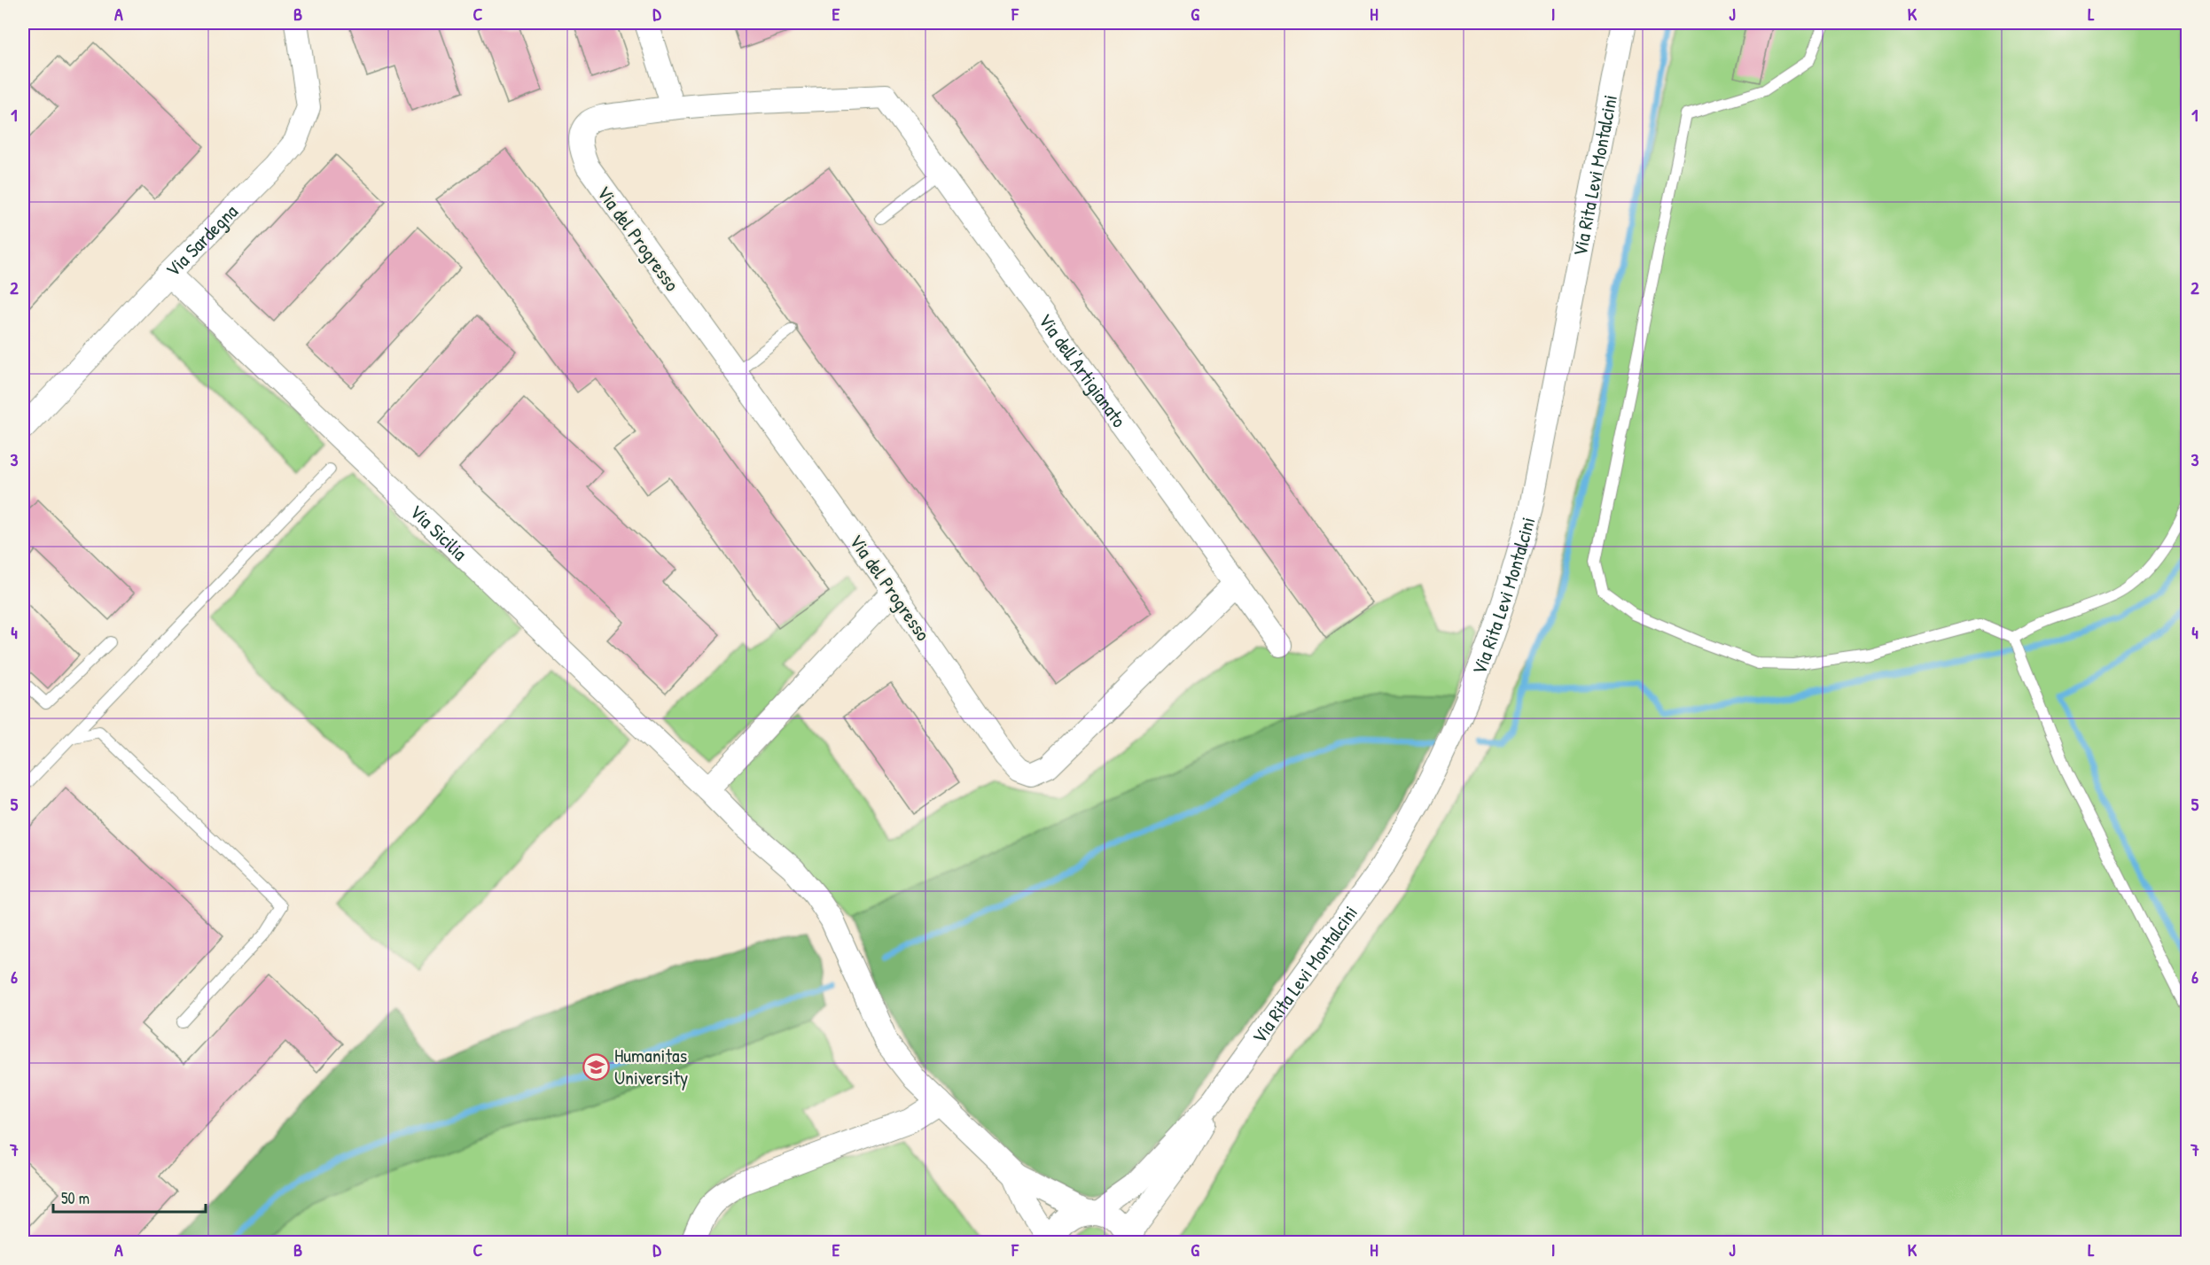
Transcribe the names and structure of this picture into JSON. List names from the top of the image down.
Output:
{
  "streets": {
    "street": [
      "Via Rita Levi Montalcini",
      "Via del Progresso",
      "Via Sardegna",
      "Via dell'Artigianato",
      "Via Sicilia"
    ]
  },
  "crossings": [
    ["Via del Progresso", "Via dell'Artigianato"],
    ["Via Sardegna", "Via Sicilia"]
  ],
  "places": {
    "school or university": ["Humanitas University"]
  },
  "scale_bar": "50 m",
  "grid": {
    "columns": [
      "A",
      "B",
      "C",
      "D",
      "E",
      "F",
      "G",
      "H",
      "I",
      "J",
      "K",
      "L"
    ],
    "rows": [
      "1",
      "2",
      "3",
      "4",
      "5",
      "6",
      "7"
    ]
  }
}
